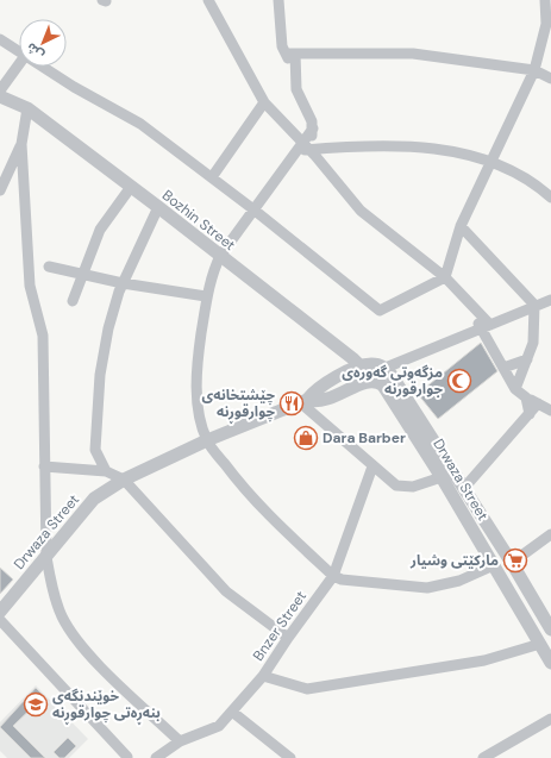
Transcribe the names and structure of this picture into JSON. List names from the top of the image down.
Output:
{
  "streets": {
    "street": ["Bozhin Street", "Drwaza Street", "Bnzer Street"]
  },
  "crossings": [
    ["Bozhin Street", "Drwaza Street"]
  ],
  "places": {
    "mosque": ["مزگەوتی گەورەی جوارقورنە"],
    "restaurant": ["چێشتخانەی چوارقوڕنە"],
    "shop": ["Dara Barber"],
    "supermarket": ["مارکێتی وشیار"],
    "school or university": ["خوێندنگەی بنەڕەتی چوارقوڕنە"]
  },
  "north": "bottom left"
}
